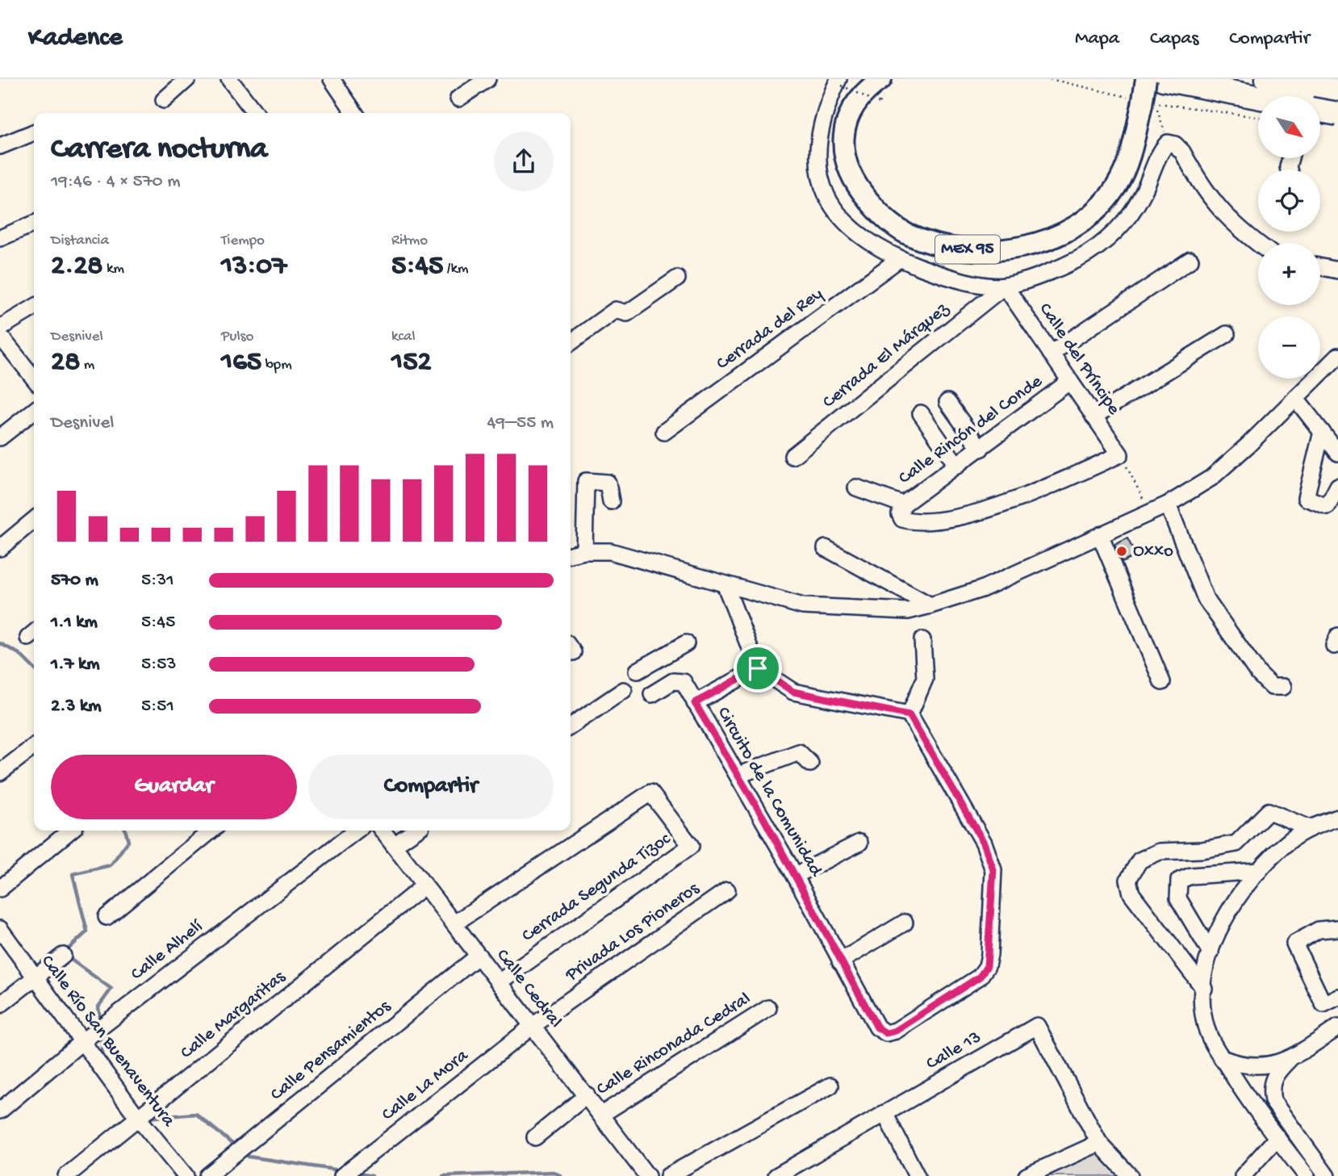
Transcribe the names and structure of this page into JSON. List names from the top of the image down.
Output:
{
  "streets": {
    "main road": ["MEX 95"],
    "street": [
      "Cerrada del Rey",
      "Cerrada El Márquez",
      "Calle del Príncipe",
      "Calle Rincón del Conde",
      "Circuito de la Comunidad",
      "Cerrada Segunda Tizoc",
      "Privada Los Pioneros",
      "Calle Alhelí",
      "Calle Cedral",
      "Calle Margaritas",
      "Calle Río San Buenaventura",
      "Calle Rinconada Cedral",
      "Calle Pensamientos",
      "Calle 13",
      "Calle La Mora"
    ]
  },
  "crossings": [
    ["Cerrada El Márquez", "Calle del Príncipe"],
    ["Calle del Príncipe", "Calle Rincón del Conde"],
    ["Cerrada Segunda Tizoc", "Calle Cedral"],
    ["Privada Los Pioneros", "Calle Cedral"],
    ["Privada Los Pioneros", "Calle La Mora"],
    ["Calle Alhelí", "Calle Río San Buenaventura"],
    ["Calle Cedral", "Calle Margaritas"],
    ["Calle Cedral", "Calle Rinconada Cedral"],
    ["Calle Cedral", "Calle Pensamientos"],
    ["Calle Cedral", "Calle La Mora"],
    ["Calle Margaritas", "Calle Río San Buenaventura"]
  ],
  "places": ["Oxxo"],
  "north": "bottom right",
  "page": {
    "header": "Kadence",
    "nav": ["Mapa", "Capas", "Compartir"],
    "map_buttons": ["+", "−"],
    "heading": ["Carrera nocturna", "19:46 · 4 × 570 m"],
    "stats": [
      ["Distancia", "2.28 km"],
      ["Tiempo", "13:07"],
      ["Ritmo", "5:45 /km"],
      ["Desnivel", "28 m"],
      ["Pulso", "165 bpm"],
      ["kcal", "152"]
    ],
    "chart": ["Desnivel", "49–55 m"],
    "list": [
      {
        "name": "570 m",
        "note": "5:31"
      },
      {
        "name": "1.1 km",
        "note": "5:45"
      },
      {
        "name": "1.7 km",
        "note": "5:53"
      },
      {
        "name": "2.3 km",
        "note": "5:51"
      }
    ],
    "buttons": ["Guardar", "Compartir"]
  }
}
